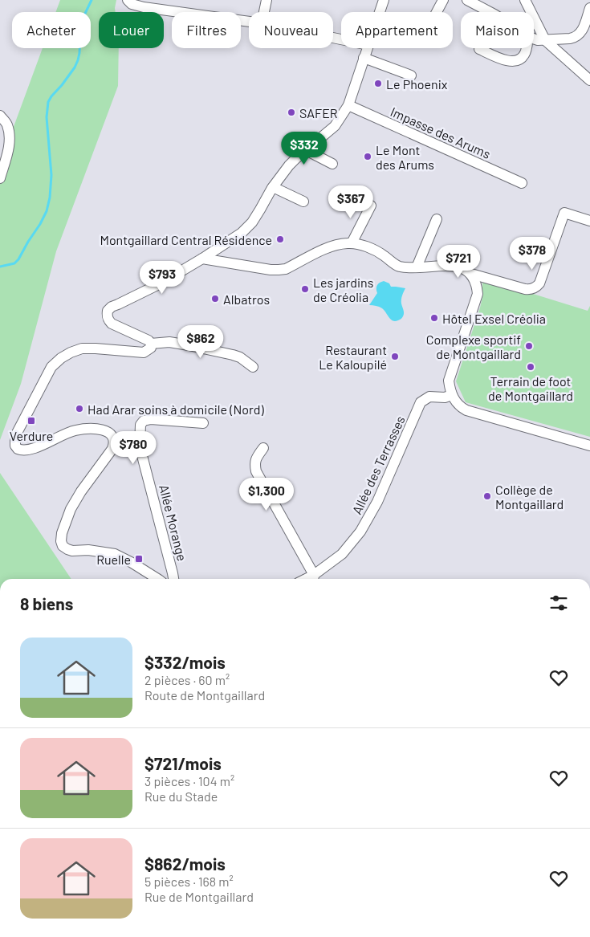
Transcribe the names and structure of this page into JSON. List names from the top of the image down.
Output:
{
  "streets": {
    "street": ["Impasse des Arums", "Allée des Terrasses", "Allée Morange"]
  },
  "places": {
    "other": [
      "Le Phoenix",
      "SAFER",
      "Le Mont des Arums",
      "Montgaillard Central Résidence",
      "Les jardins de Créolia",
      "Albatros",
      "Hôtel Exsel Créolia",
      "Complexe sportif de Montgaillard",
      "Restaurant Le Kaloupilé",
      "Terrain de foot de Montgaillard",
      "Had Arar soins à domicile (Nord)",
      "Collège de Montgaillard"
    ],
    "transit": ["Verdure", "Ruelle"]
  },
  "page": {
    "chip": [
      "Acheter",
      "Louer",
      "Filtres",
      "Nouveau",
      "Appartement",
      "Maison"
    ],
    "price": [
      "$332",
      "$367",
      "$378",
      "$721",
      "$793",
      "$862",
      "$780",
      "$1,300"
    ],
    "heading": "8 biens",
    "list": [
      {
        "name": "$332/mois",
        "note": "2 pièces · 60 m² · Route de Montgaillard"
      },
      {
        "name": "$721/mois",
        "note": "3 pièces · 104 m² · Rue du Stade"
      },
      {
        "name": "$862/mois",
        "note": "5 pièces · 168 m² · Rue de Montgaillard"
      }
    ]
  }
}
